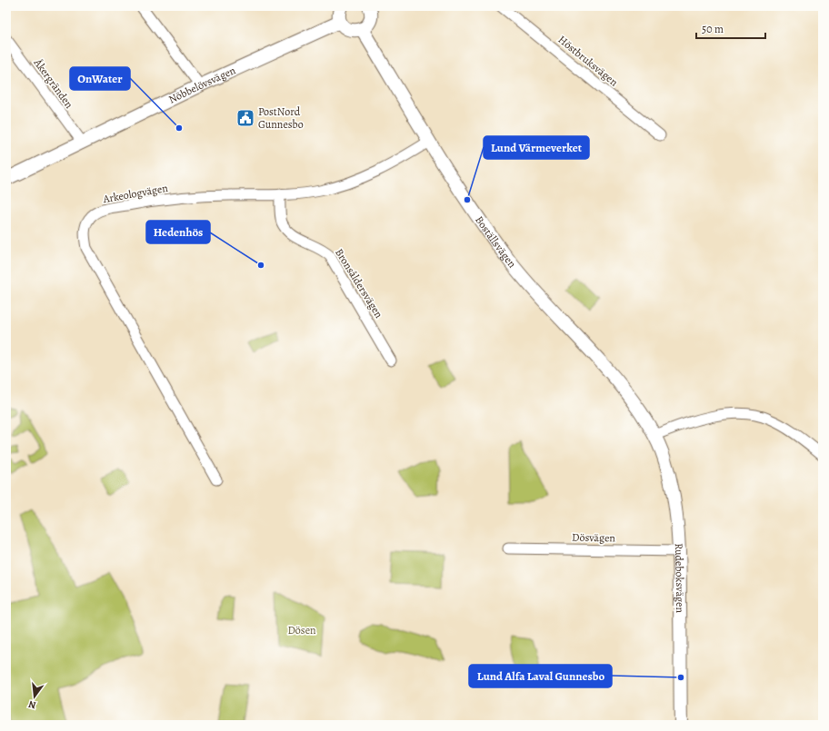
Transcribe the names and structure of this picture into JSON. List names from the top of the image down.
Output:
{
  "streets": {
    "street": [
      "Höstbruksvägen",
      "Åkergränden",
      "Nöbbelövsvägen",
      "Arkeologvägen",
      "Boställsvägen",
      "Bronsåldersvägen",
      "Dösvägen",
      "Rudeboksvägen"
    ]
  },
  "crossings": [
    ["Åkergränden", "Nöbbelövsvägen"],
    ["Arkeologvägen", "Boställsvägen"],
    ["Arkeologvägen", "Bronsåldersvägen"],
    ["Boställsvägen", "Rudeboksvägen"],
    ["Dösvägen", "Rudeboksvägen"]
  ],
  "parks": ["Dösen"],
  "places": {
    "public building": ["PostNord Gunnesbo"],
    "other": [
      "OnWater",
      "Lund Värmeverket",
      "Hedenhös",
      "Lund Alfa Laval Gunnesbo"
    ]
  },
  "scale_bar": "50 m",
  "north": "bottom"
}
